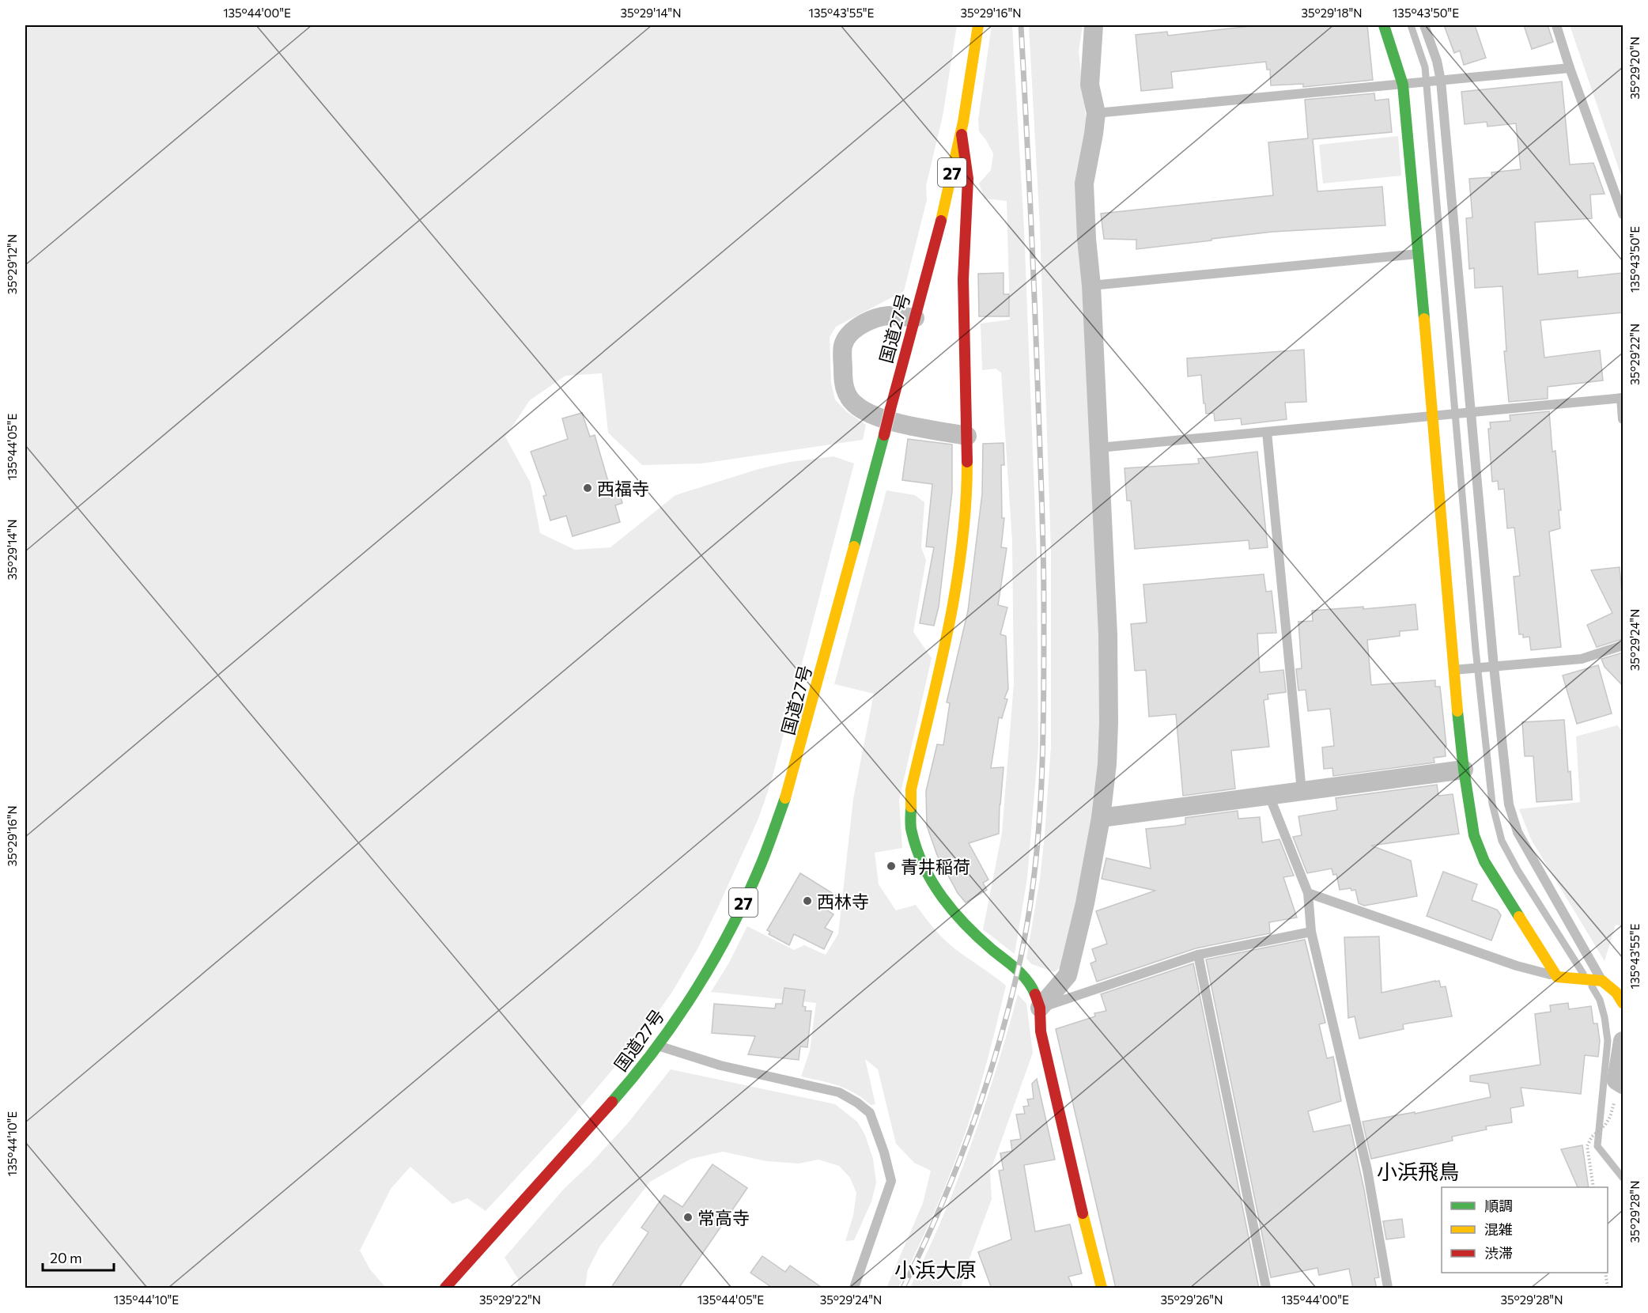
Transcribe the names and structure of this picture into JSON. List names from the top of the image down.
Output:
{
  "streets": {
    "main road": ["27", "国道27号"]
  },
  "districts": ["小浜飛鳥", "小浜大原"],
  "places": [
    "西福寺",
    "青井稲荷",
    "西林寺",
    "常高寺"
  ],
  "legend": ["順調", "混雑", "渋滞"],
  "scale_bar": "20 m",
  "coordinates": [
    "135°44'00\"E",
    "35°29'14\"N",
    "135°43'55\"E",
    "35°29'16\"N",
    "35°29'18\"N",
    "135°43'50\"E",
    "35°29'20\"N",
    "35°29'12\"N",
    "35°29'22\"N",
    "135°44'05\"E",
    "35°29'24\"N",
    "135°44'10\"E",
    "35°29'28\"N",
    "35°29'26\"N"
  ]
}
